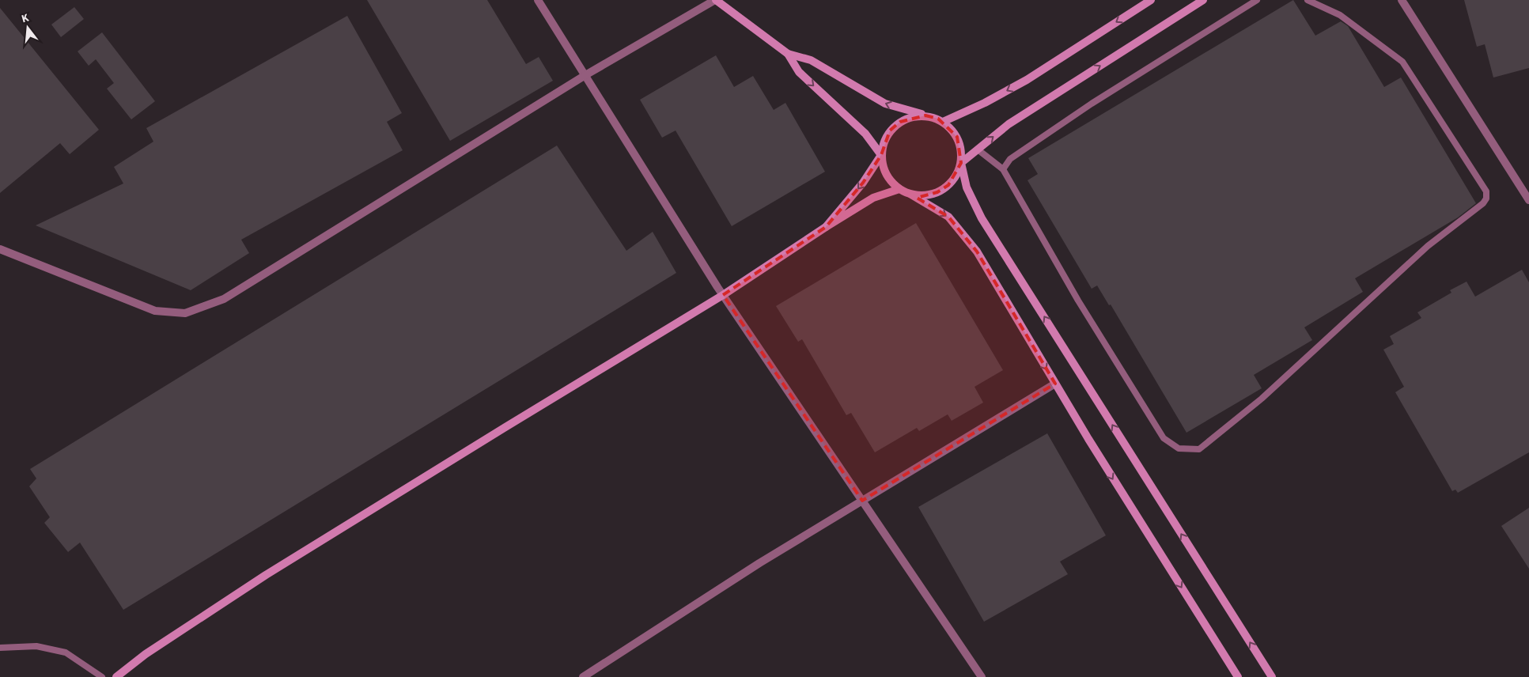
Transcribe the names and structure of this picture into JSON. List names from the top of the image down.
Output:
{
  "north": "top"
}
